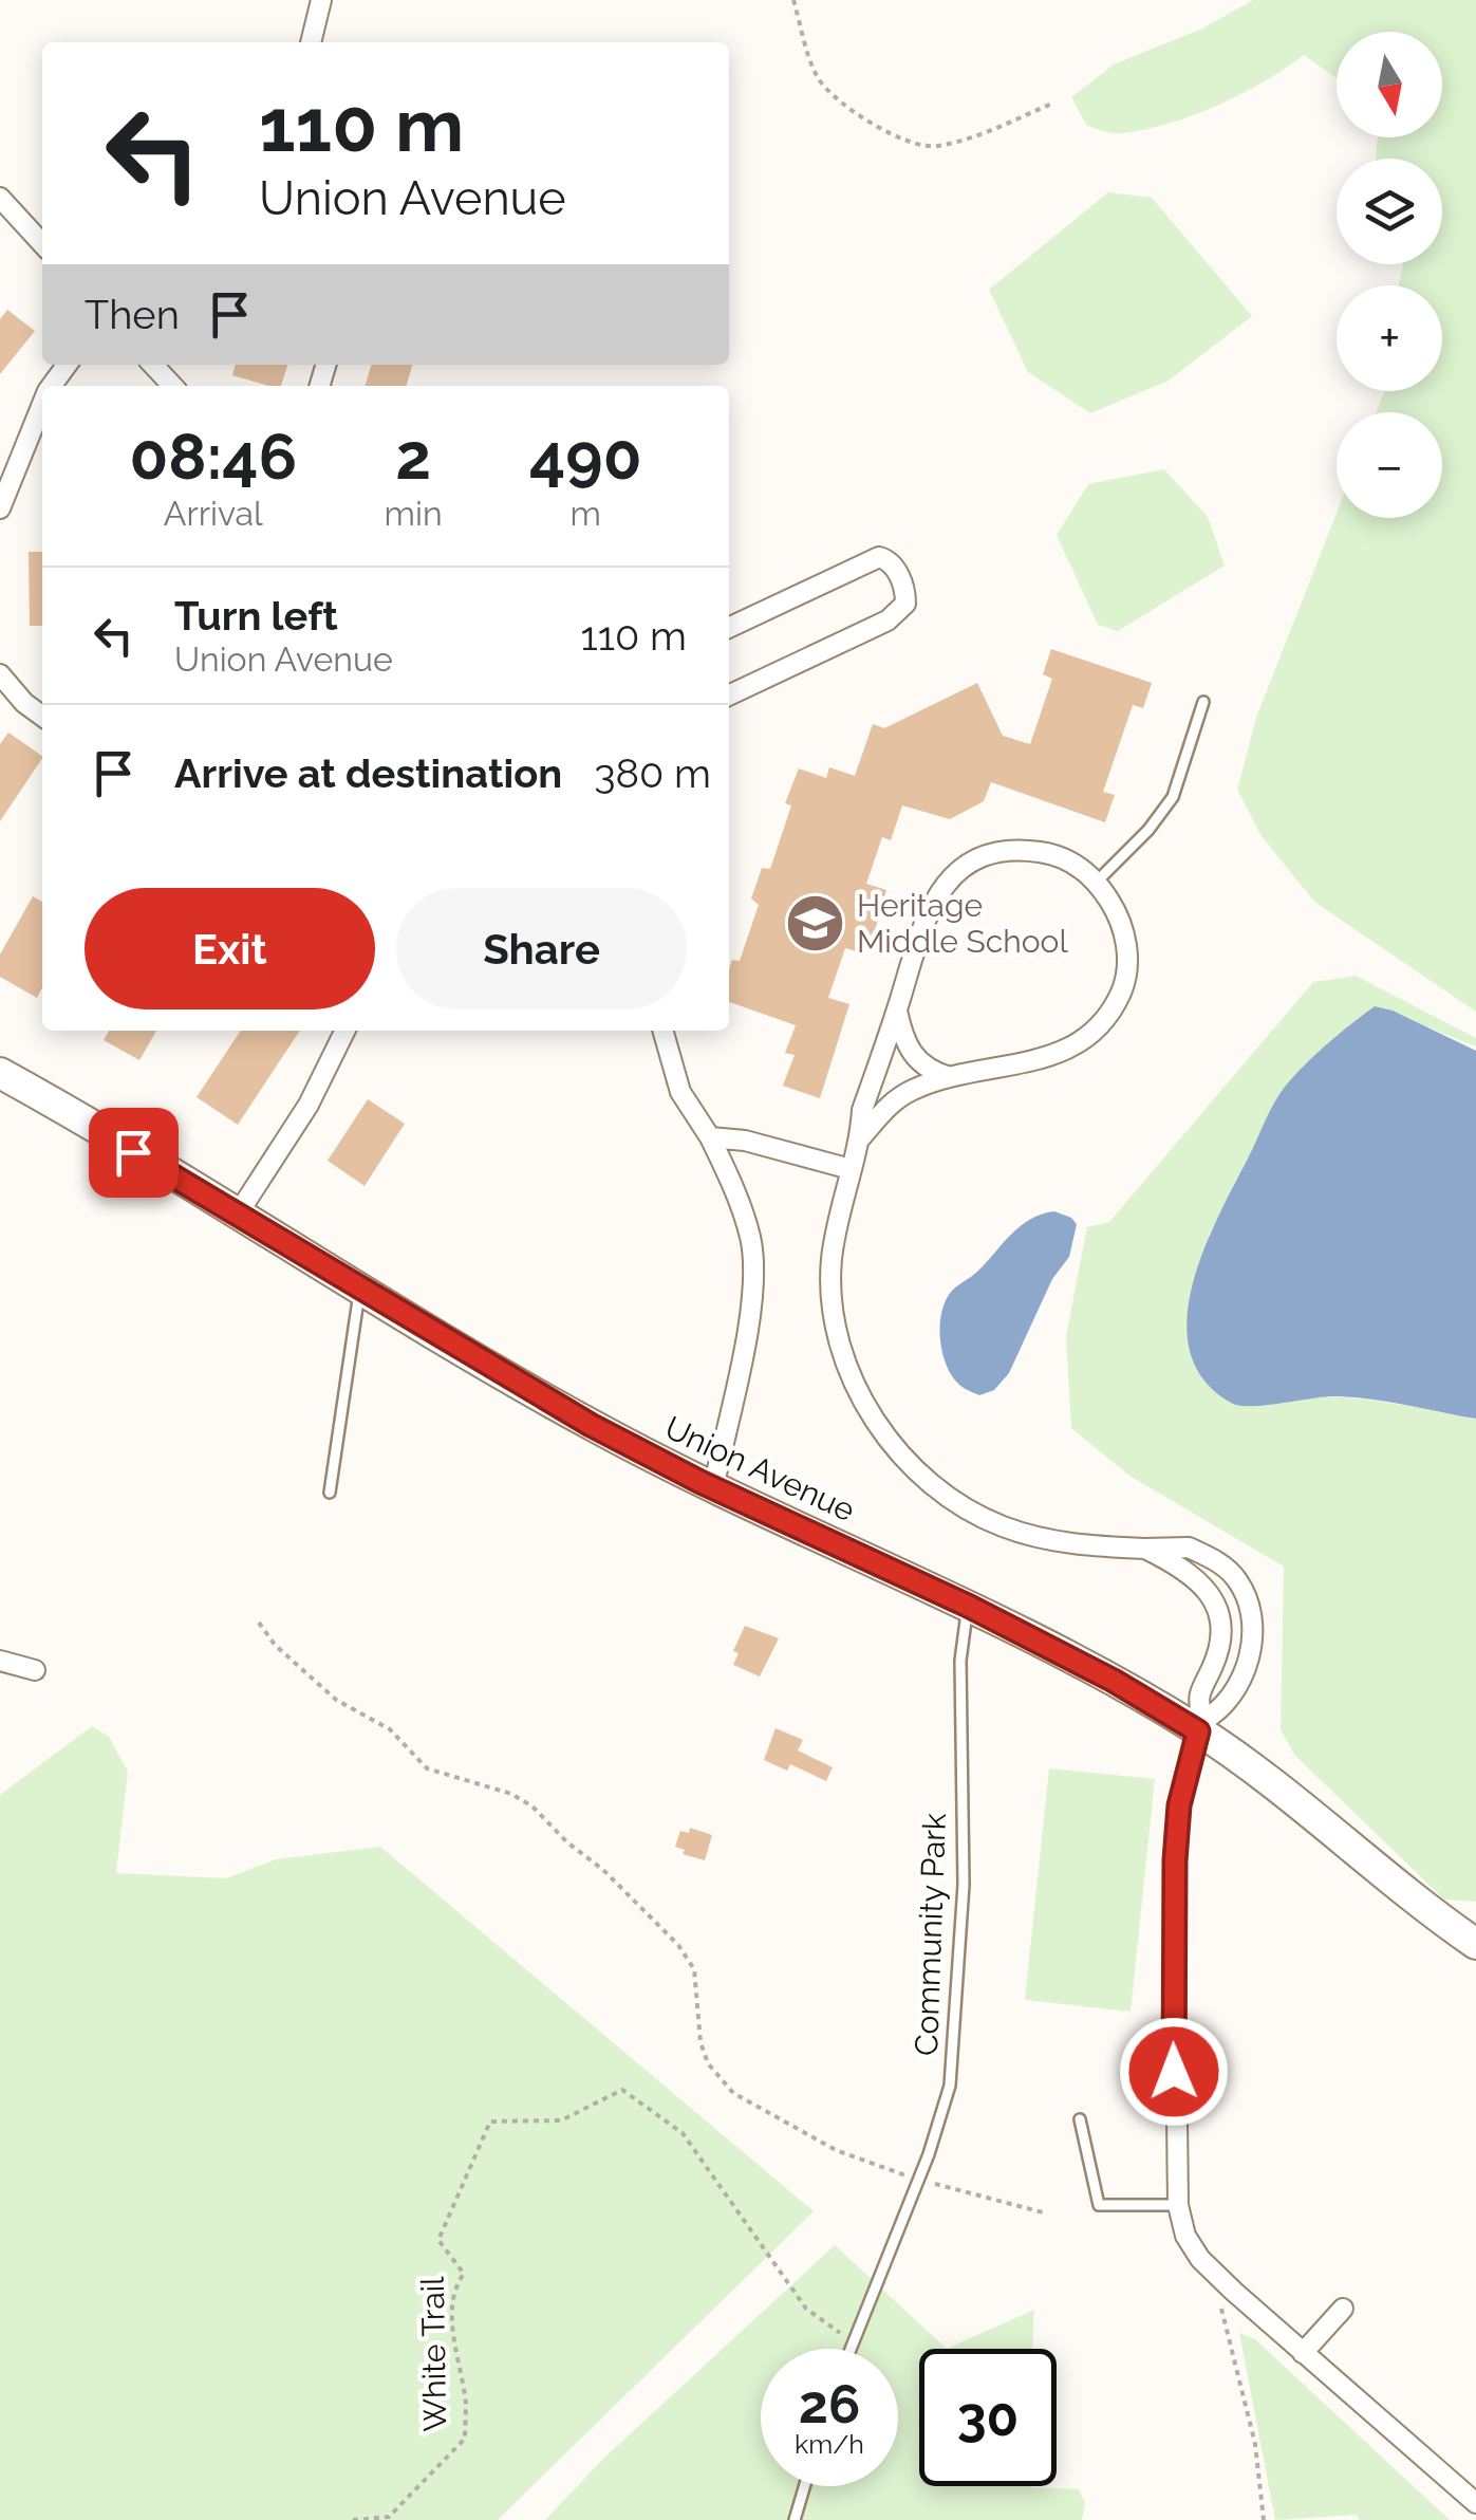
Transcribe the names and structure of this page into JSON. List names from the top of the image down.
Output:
{
  "streets": {
    "street": ["Union Avenue"],
    "lane": ["Community Park"],
    "path": ["White Trail"]
  },
  "crossings": [
    ["Union Avenue", "Community Park"],
    ["Community Park", "White Trail"]
  ],
  "places": {
    "school or university": ["Heritage Middle School"]
  },
  "north": "bottom",
  "page": {
    "map_buttons": ["+", "−"],
    "turn": ["110 m", "Union Avenue"],
    "then": "Then",
    "eta": [
      "08:46",
      "Arrival",
      "2",
      "min",
      "490",
      "m"
    ],
    "list": [
      {
        "name": "Turn left",
        "note": "Union Avenue",
        "value": "110 m"
      },
      {
        "name": "Arrive at destination",
        "value": "380 m"
      }
    ],
    "buttons": ["Exit", "Share"],
    "speed": "26 km/h",
    "limit": "30"
  }
}
